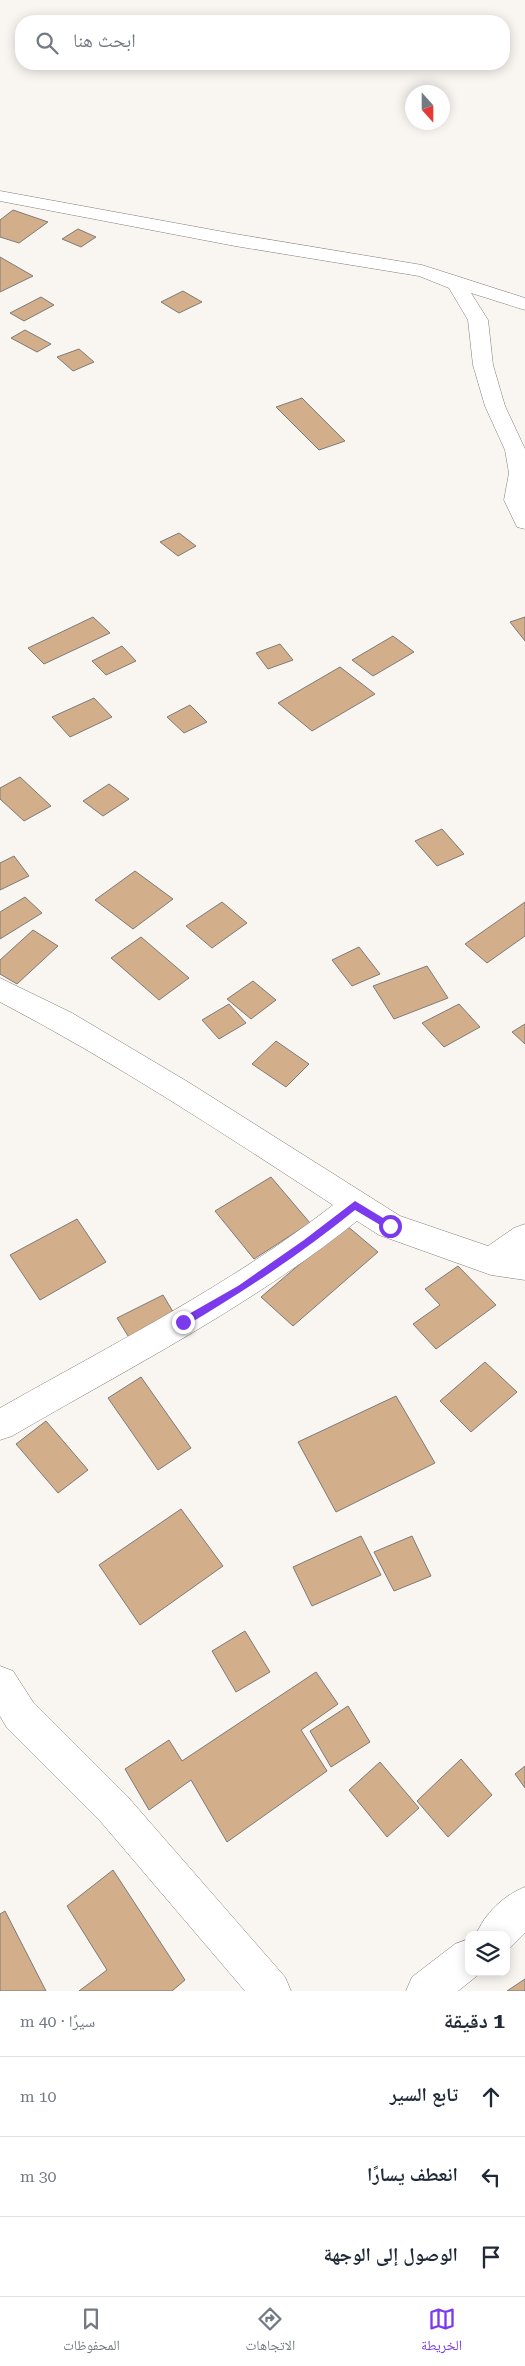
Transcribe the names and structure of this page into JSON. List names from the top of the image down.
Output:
{
  "north": "bottom",
  "page": {
    "search": "ابحث هنا",
    "heading": ["1 دقيقة", "سيرًا · 40 m"],
    "list": [
      ["تابع السير", "10 m"],
      ["انعطف يسارًا", "30 m"],
      "الوصول إلى الوجهة"
    ],
    "nav": ["الخريطة", "الاتجاهات", "المحفوظات"]
  }
}
